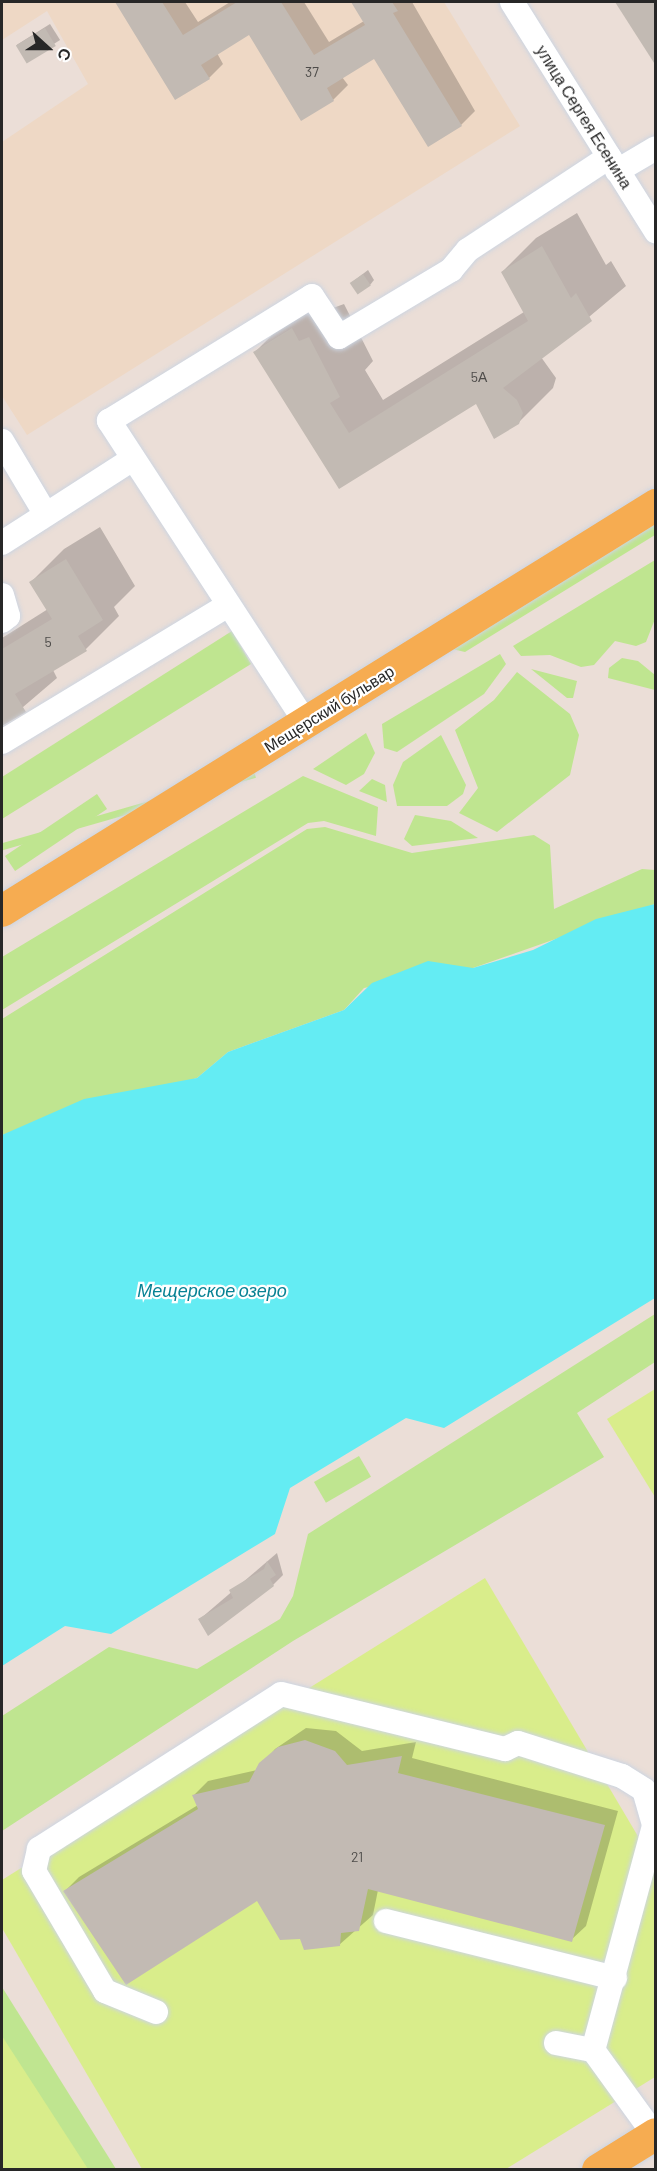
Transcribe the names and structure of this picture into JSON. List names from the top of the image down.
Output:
{
  "streets": {
    "main road": ["Мещерский бульвар"],
    "street": ["улица Сергея Есенина"]
  },
  "water": ["Мещерское озеро"],
  "house_numbers": [
    "37",
    "5А",
    "5",
    "21"
  ],
  "north": "right"
}
